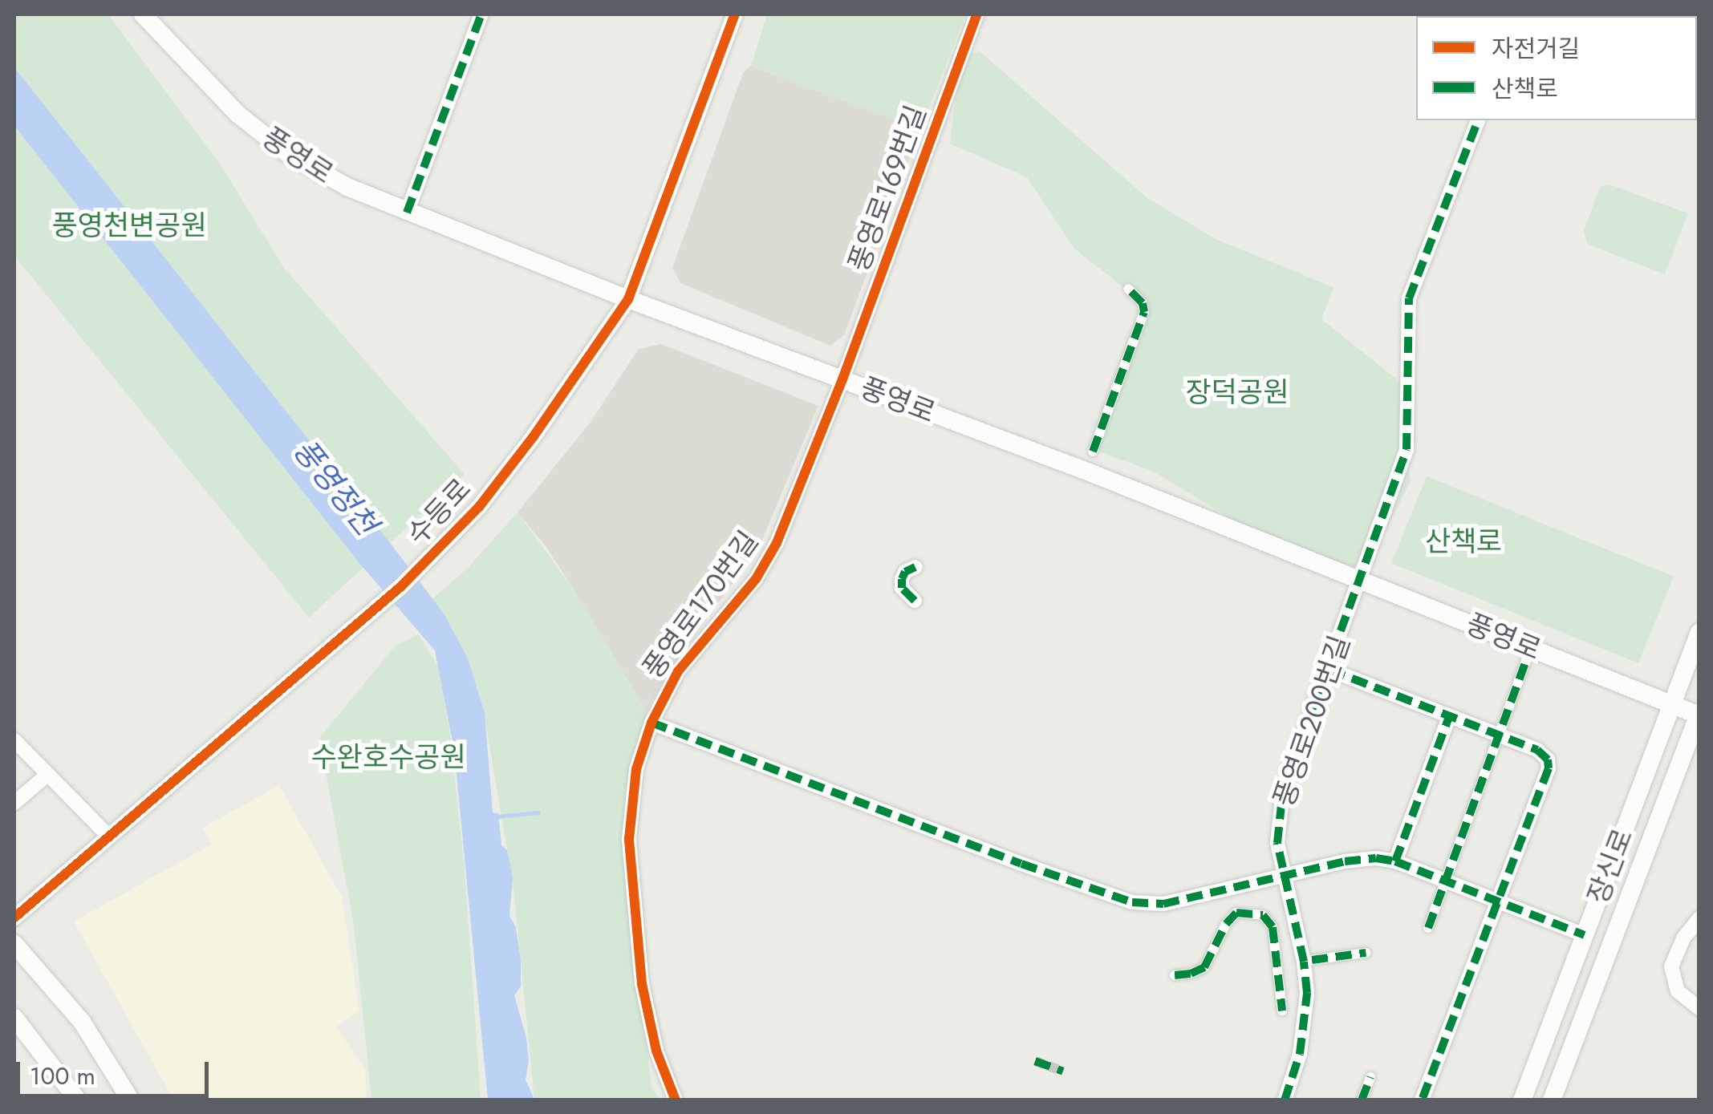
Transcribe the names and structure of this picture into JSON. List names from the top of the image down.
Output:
{
  "streets": {
    "main road": ["풍영로", "장신로"],
    "street": [
      "풍영로169번길",
      "수등로",
      "풍영로170번길",
      "풍영로200번길"
    ]
  },
  "crossings": [
    ["풍영로", "풍영로169번길"],
    ["풍영로", "수등로"],
    ["풍영로", "풍영로170번길"],
    ["풍영로", "풍영로200번길"],
    ["풍영로", "장신로"],
    ["풍영로169번길", "풍영로170번길"],
    ["풍영로170번길", "풍영로200번길"],
    ["풍영로170번길", "장신로"]
  ],
  "water": ["풍영정천"],
  "parks": [
    "풍영천변공원",
    "장덕공원",
    "산책로",
    "수완호수공원"
  ],
  "legend": ["자전거길", "산책로"],
  "scale_bar": "100 m"
}
